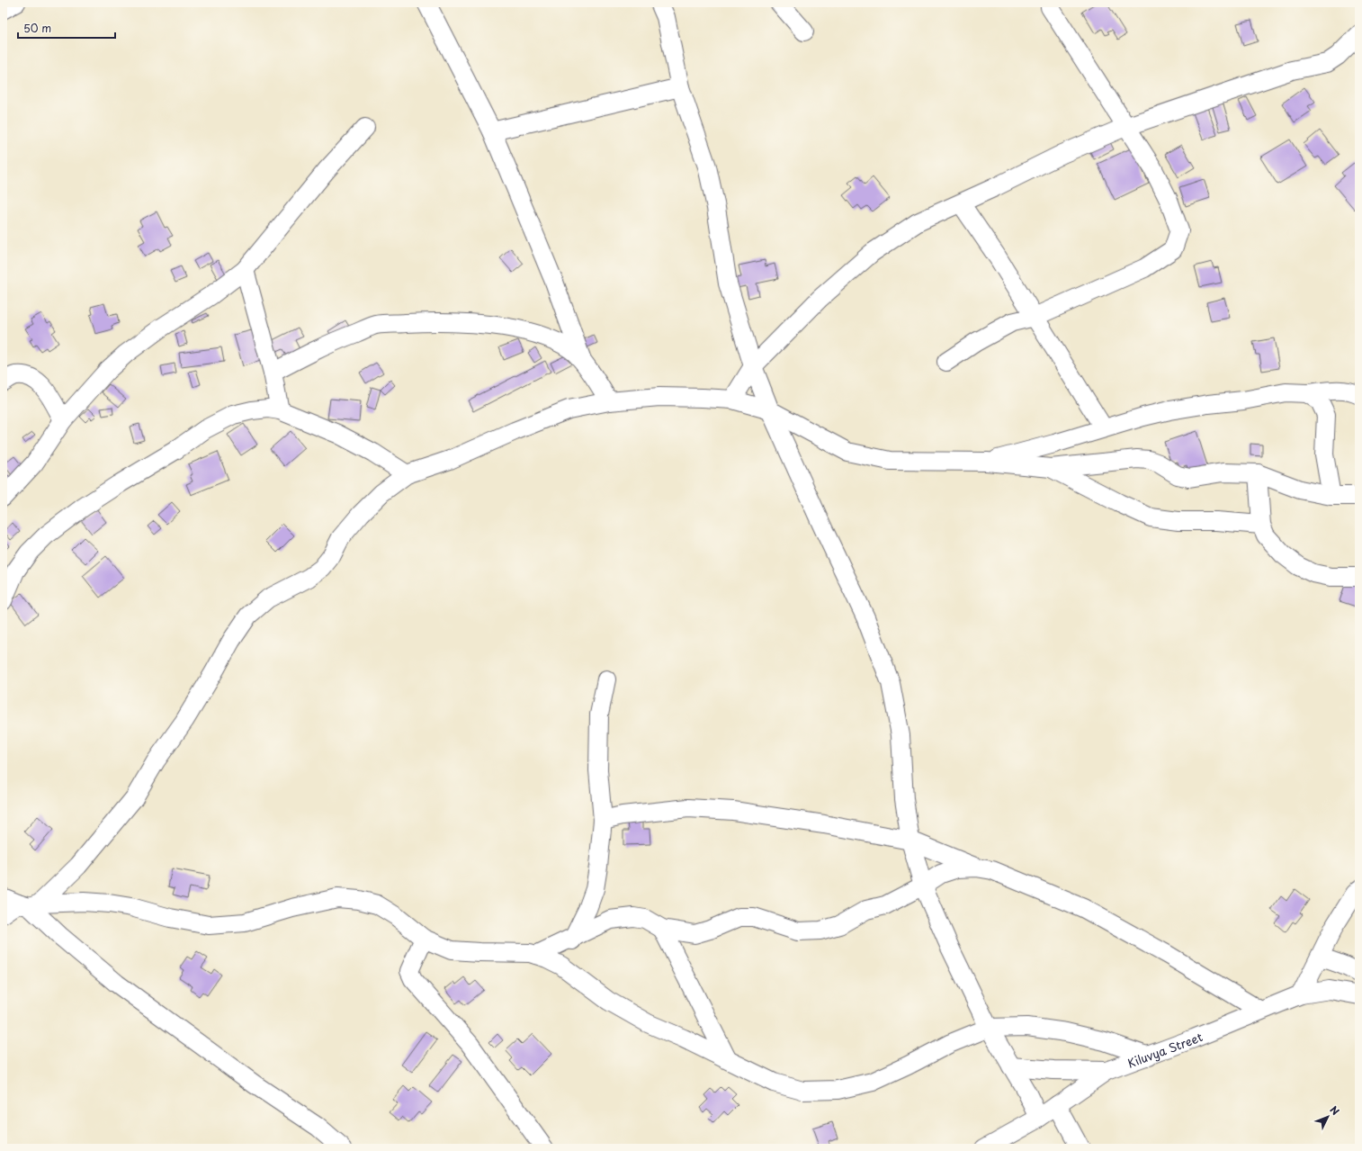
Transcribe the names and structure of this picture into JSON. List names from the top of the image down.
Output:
{
  "streets": {
    "street": ["Kiluvya Street"]
  },
  "scale_bar": "50 m",
  "north": "top right"
}
